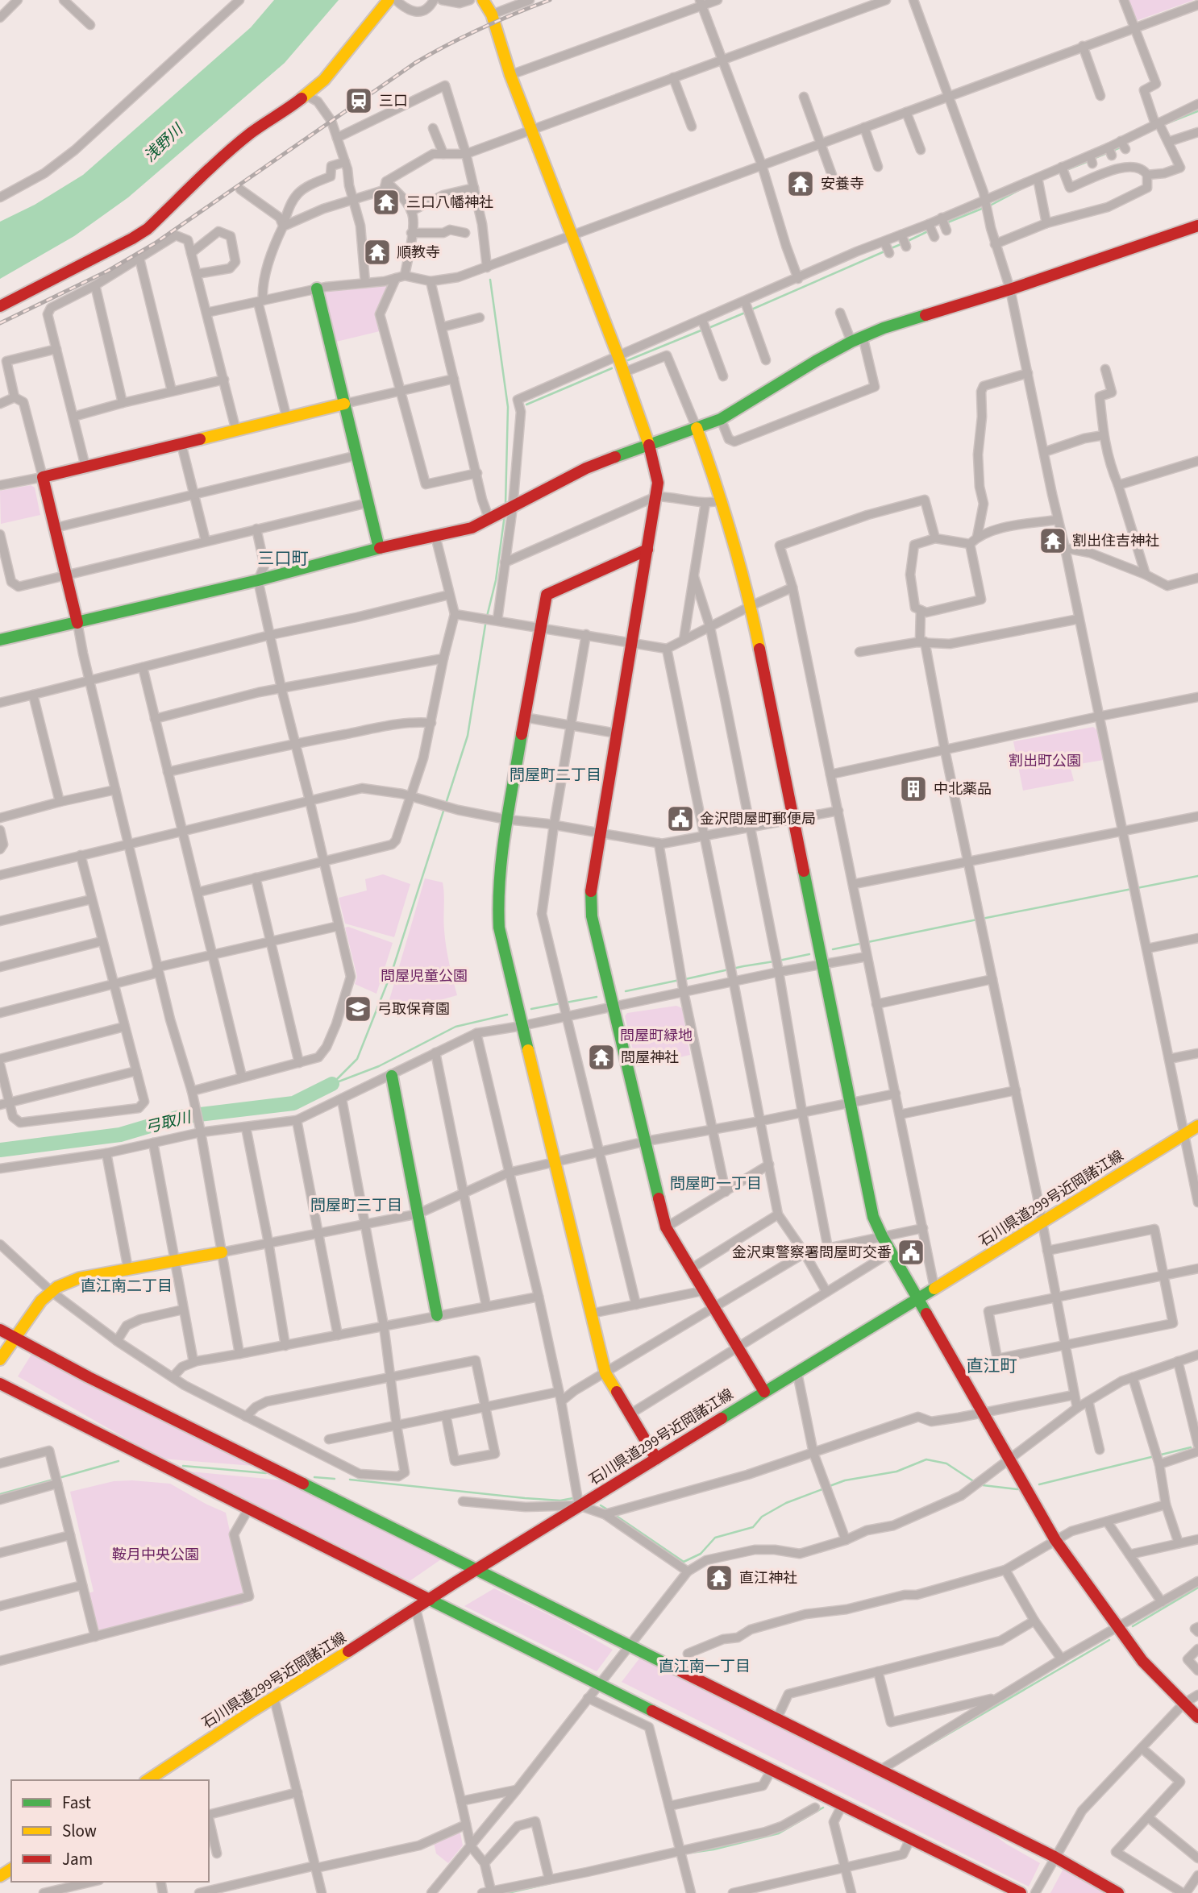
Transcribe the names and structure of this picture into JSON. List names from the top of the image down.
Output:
{
  "streets": {
    "street": ["石川県道299号近岡諸江線"]
  },
  "districts": [
    "三口町",
    "問屋町二丁目",
    "問屋町一丁目",
    "問屋町三丁目",
    "直江南二丁目",
    "直江町",
    "直江南一丁目"
  ],
  "water": ["浅野川", "弓取川"],
  "parks": [
    "割出町公園",
    "問屋児童公園",
    "問屋町緑地",
    "鞍月中央公園"
  ],
  "places": {
    "station": ["三口"],
    "temple": [
      "安養寺",
      "三口八幡神社",
      "順教寺",
      "割出住吉神社",
      "問屋神社",
      "直江神社"
    ],
    "building": ["中北薬品"],
    "public building": ["金沢問屋町郵便局", "金沢東警察署問屋町交番"],
    "school or university": ["弓取保育園"]
  },
  "legend": ["Fast", "Slow", "Jam"]
}
